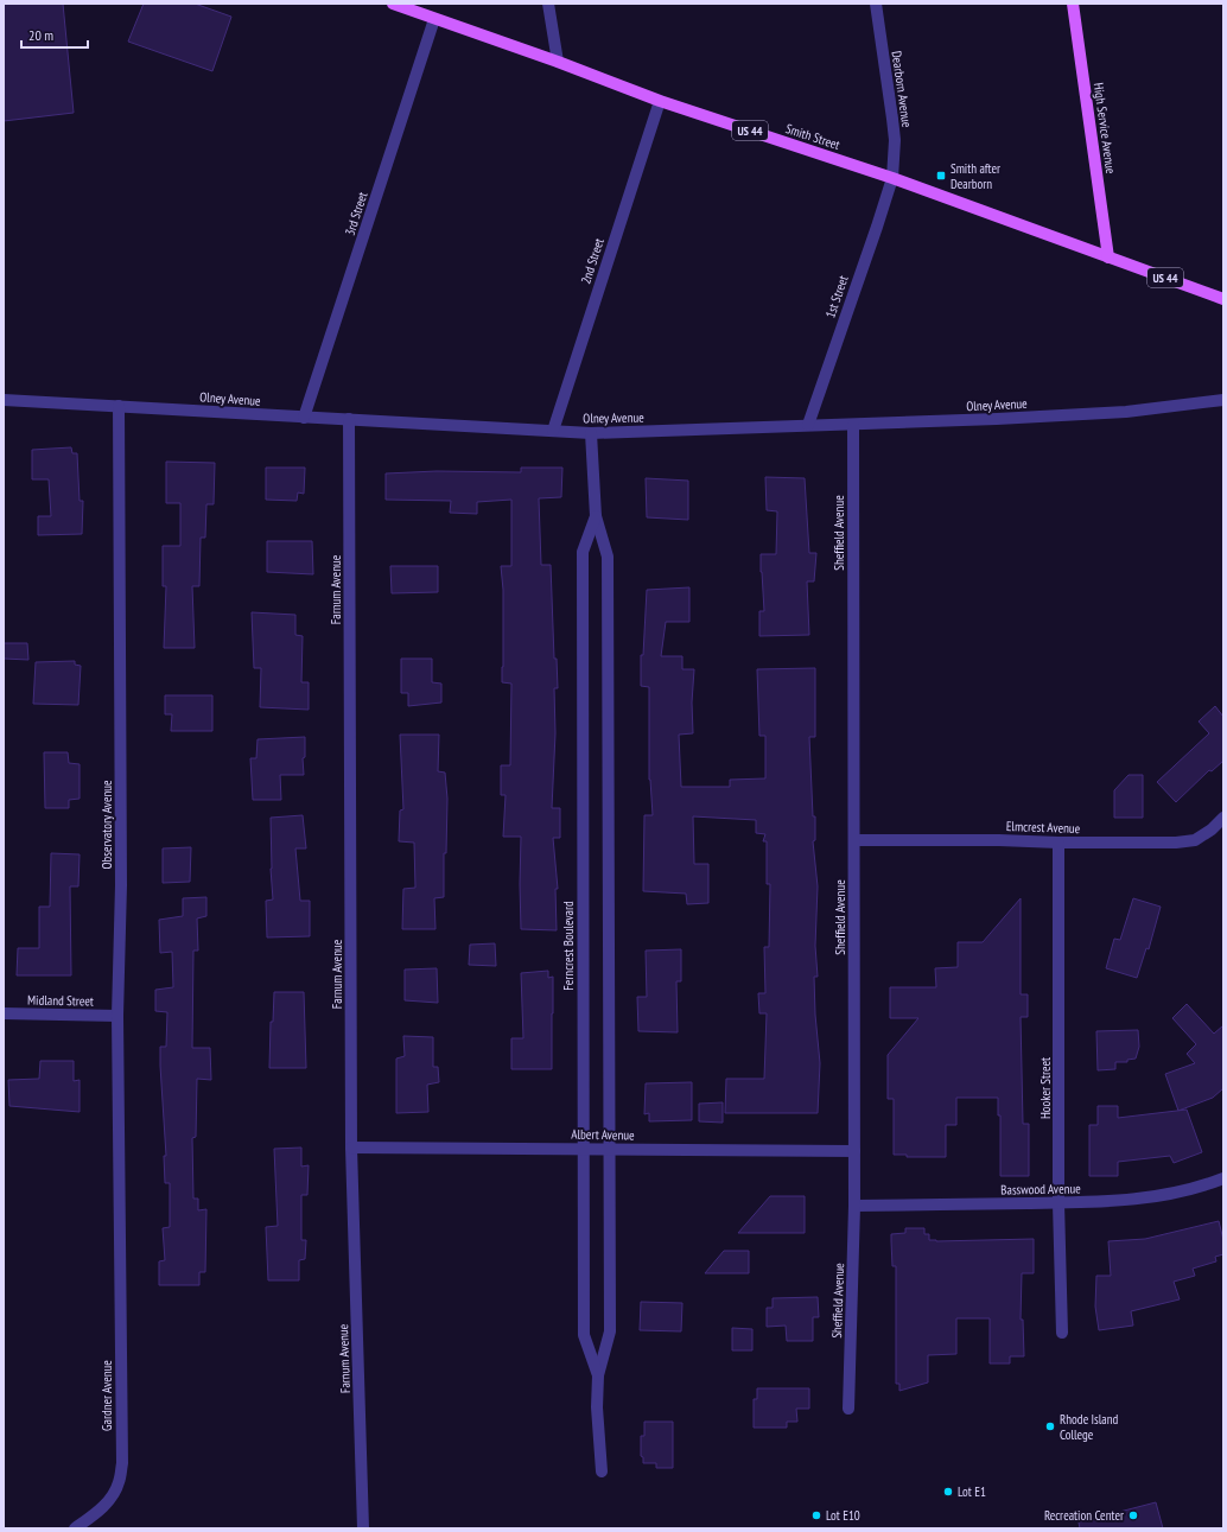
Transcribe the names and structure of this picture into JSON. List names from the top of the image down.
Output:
{
  "streets": {
    "main road": ["High Service Avenue", "US 44", "Smith Street"],
    "street": [
      "Dearborn Avenue",
      "3rd Street",
      "2nd Street",
      "1st Street",
      "Olney Avenue",
      "Sheffield Avenue",
      "Farnum Avenue",
      "Observatory Avenue",
      "Elmcrest Avenue",
      "Ferncrest Boulevard",
      "Midland Street",
      "Hooker Street",
      "Albert Avenue",
      "Basswood Avenue",
      "Gardner Avenue"
    ]
  },
  "crossings": [
    ["Dearborn Avenue", "Smith Street"],
    ["Dearborn Avenue", "1st Street"],
    ["High Service Avenue", "Smith Street"],
    ["Smith Street", "3rd Street"],
    ["Smith Street", "2nd Street"],
    ["Smith Street", "1st Street"],
    ["3rd Street", "Olney Avenue"],
    ["2nd Street", "Olney Avenue"],
    ["1st Street", "Olney Avenue"],
    ["Olney Avenue", "Sheffield Avenue"],
    ["Olney Avenue", "Farnum Avenue"],
    ["Olney Avenue", "Observatory Avenue"],
    ["Olney Avenue", "Ferncrest Boulevard"],
    ["Sheffield Avenue", "Elmcrest Avenue"],
    ["Sheffield Avenue", "Albert Avenue"],
    ["Sheffield Avenue", "Basswood Avenue"],
    ["Farnum Avenue", "Albert Avenue"],
    ["Observatory Avenue", "Midland Street"],
    ["Observatory Avenue", "Gardner Avenue"],
    ["Elmcrest Avenue", "Hooker Street"],
    ["Ferncrest Boulevard", "Albert Avenue"],
    ["Hooker Street", "Basswood Avenue"]
  ],
  "places": {
    "transit": ["Smith after Dearborn"],
    "other": [
      "Rhode Island College",
      "Lot E1",
      "Lot E10",
      "Recreation Center"
    ]
  },
  "scale_bar": "20 m"
}
